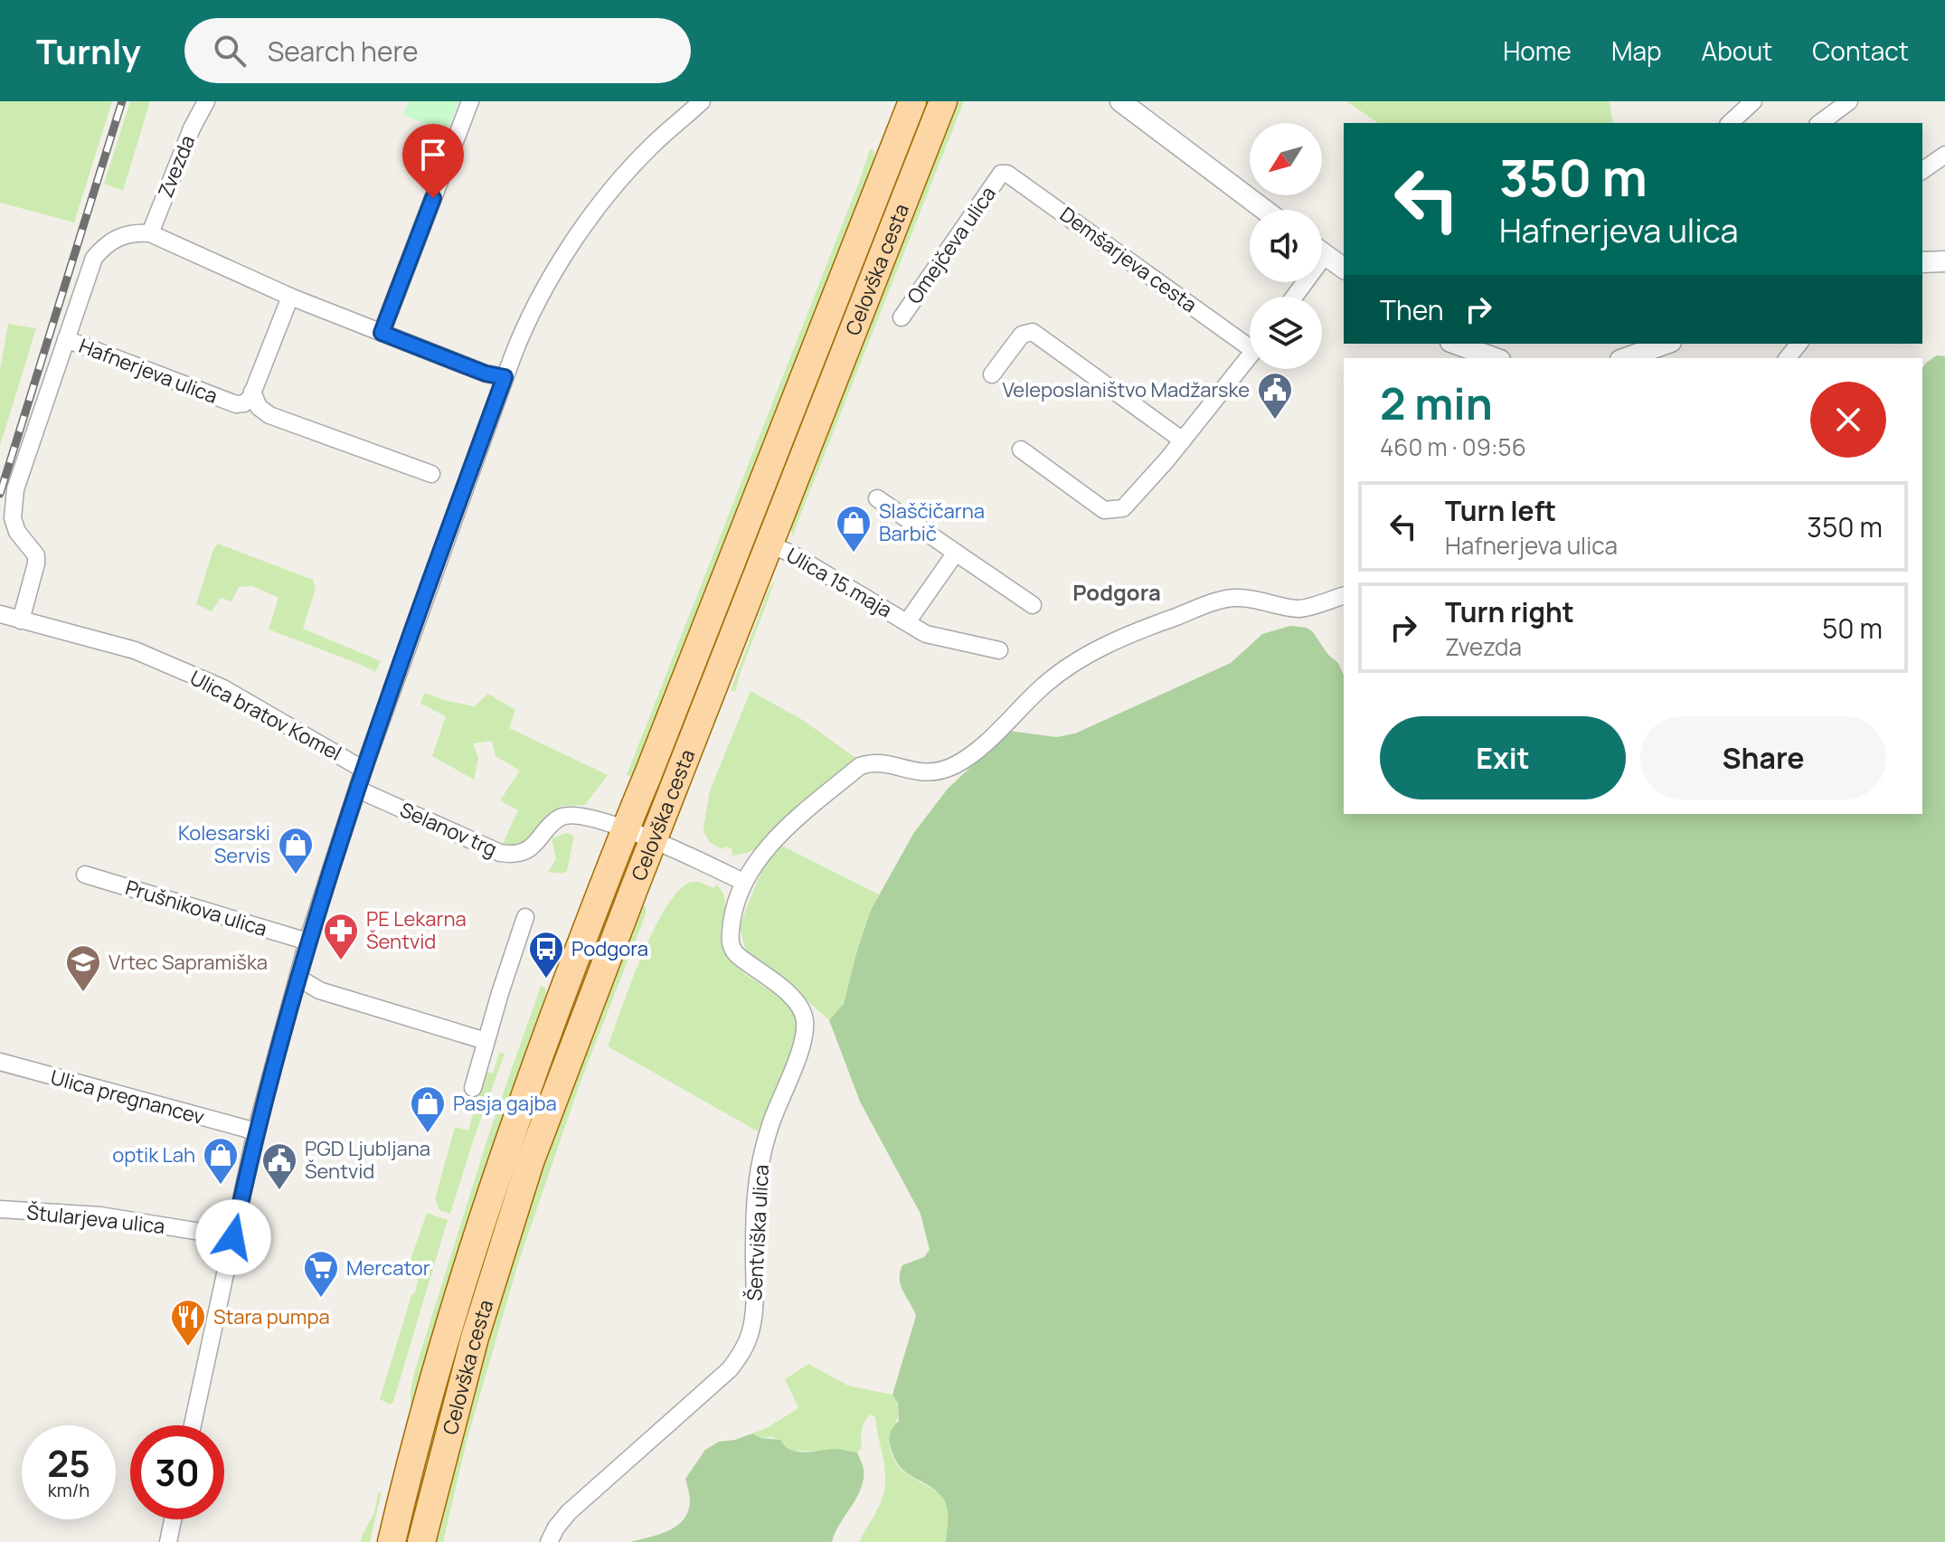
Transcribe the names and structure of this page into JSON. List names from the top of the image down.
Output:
{
  "streets": {
    "main road": ["Celovška cesta"],
    "street": [
      "Zvezda",
      "Omejčeva ulica",
      "Demšarjeva cesta",
      "Hafnerjeva ulica",
      "Ulica 15.maja",
      "Ulica bratov Komel",
      "Selanov trg",
      "Prušnikova ulica",
      "Ulica pregnancev",
      "Štularjeva ulica",
      "Šentviška ulica"
    ]
  },
  "crossings": [
    ["Zvezda", "Hafnerjeva ulica"],
    ["Omejčeva ulica", "Demšarjeva cesta"],
    ["Celovška cesta", "Ulica 15.maja"],
    ["Celovška cesta", "Selanov trg"],
    ["Hafnerjeva ulica", "Ulica bratov Komel"],
    ["Selanov trg", "Šentviška ulica"]
  ],
  "districts": ["Podgora"],
  "places": {
    "public building": ["Veleposlaništvo Madžarske", "PGD Ljubljana Šentvid"],
    "shop": [
      "Slaščičarna Barbič",
      "Kolesarski Servis",
      "Pasja gajba",
      "optik Lah"
    ],
    "pharmacy": ["PE Lekarna Šentvid"],
    "bus stop": ["Podgora"],
    "school or university": ["Vrtec Sapramiška"],
    "supermarket": ["Mercator"],
    "restaurant": ["Stara pumpa"]
  },
  "north": "bottom left",
  "page": {
    "header": "Turnly",
    "search": "Search here",
    "nav": [
      "Home",
      "Map",
      "About",
      "Contact"
    ],
    "turn": ["350 m", "Hafnerjeva ulica"],
    "then": "Then",
    "heading": ["2 min", "460 m · 09:56"],
    "list": [
      {
        "name": "Turn left",
        "note": "Hafnerjeva ulica",
        "value": "350 m"
      },
      {
        "name": "Turn right",
        "note": "Zvezda",
        "value": "50 m"
      }
    ],
    "buttons": ["Exit", "Share"],
    "speed": "25 km/h",
    "limit": "30"
  }
}
